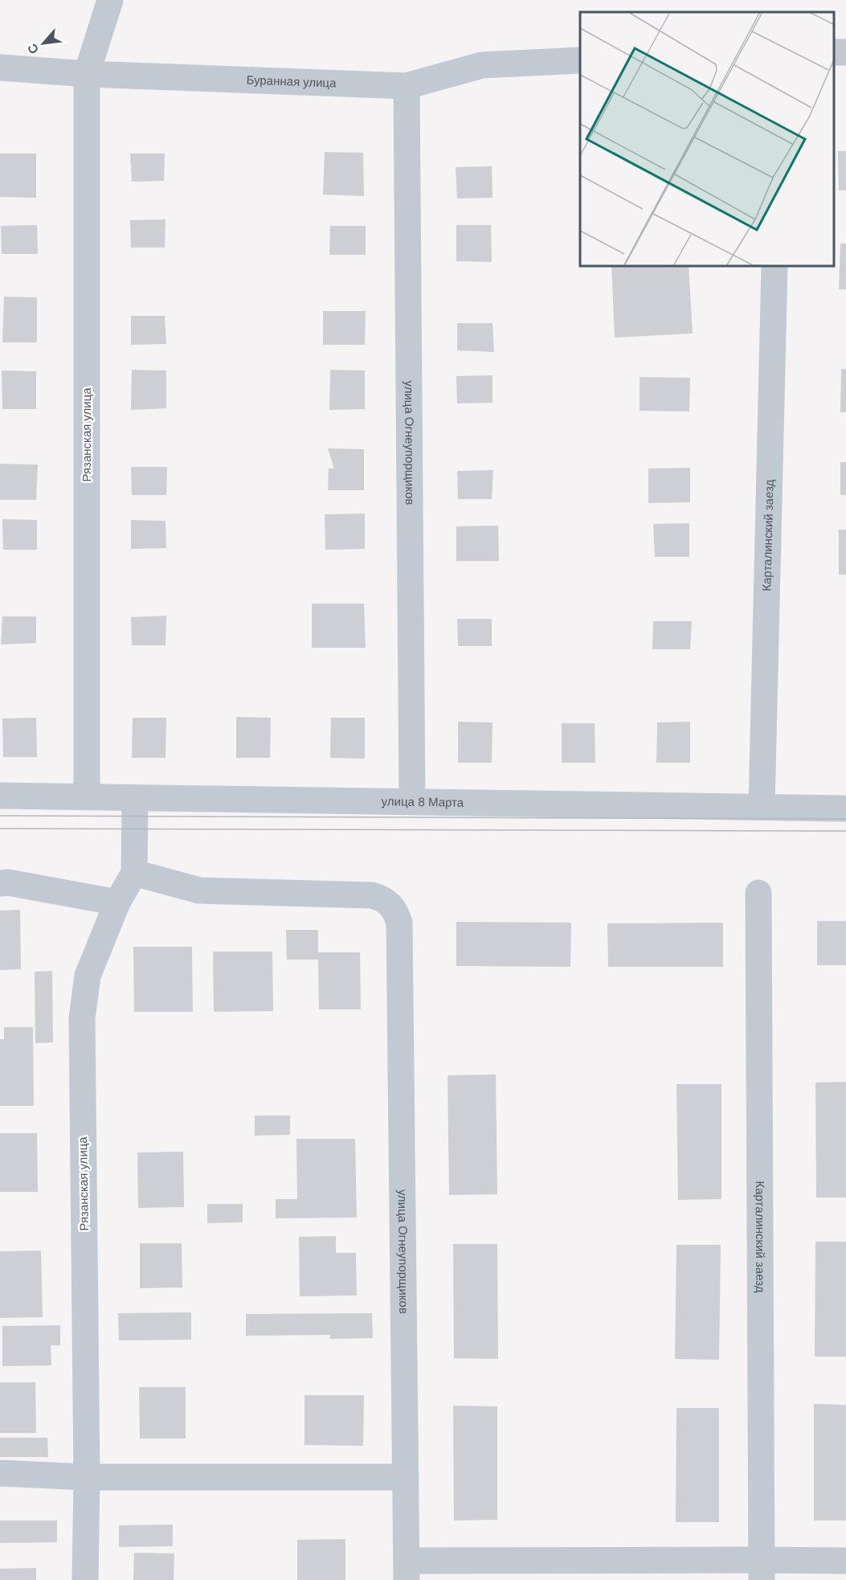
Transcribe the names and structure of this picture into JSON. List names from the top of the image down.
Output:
{
  "streets": {
    "street": [
      "Буранная улица",
      "Рязанская улица",
      "улица Огнеупорщиков",
      "Карталинский заезд",
      "улица 8 Марта"
    ]
  },
  "crossings": [
    ["Буранная улица", "Рязанская улица"],
    ["Буранная улица", "улица Огнеупорщиков"],
    ["Рязанская улица", "улица Огнеупорщиков"],
    ["Рязанская улица", "улица 8 Марта"],
    ["улица Огнеупорщиков", "улица 8 Марта"],
    ["Карталинский заезд", "улица 8 Марта"]
  ],
  "north": "bottom left"
}
